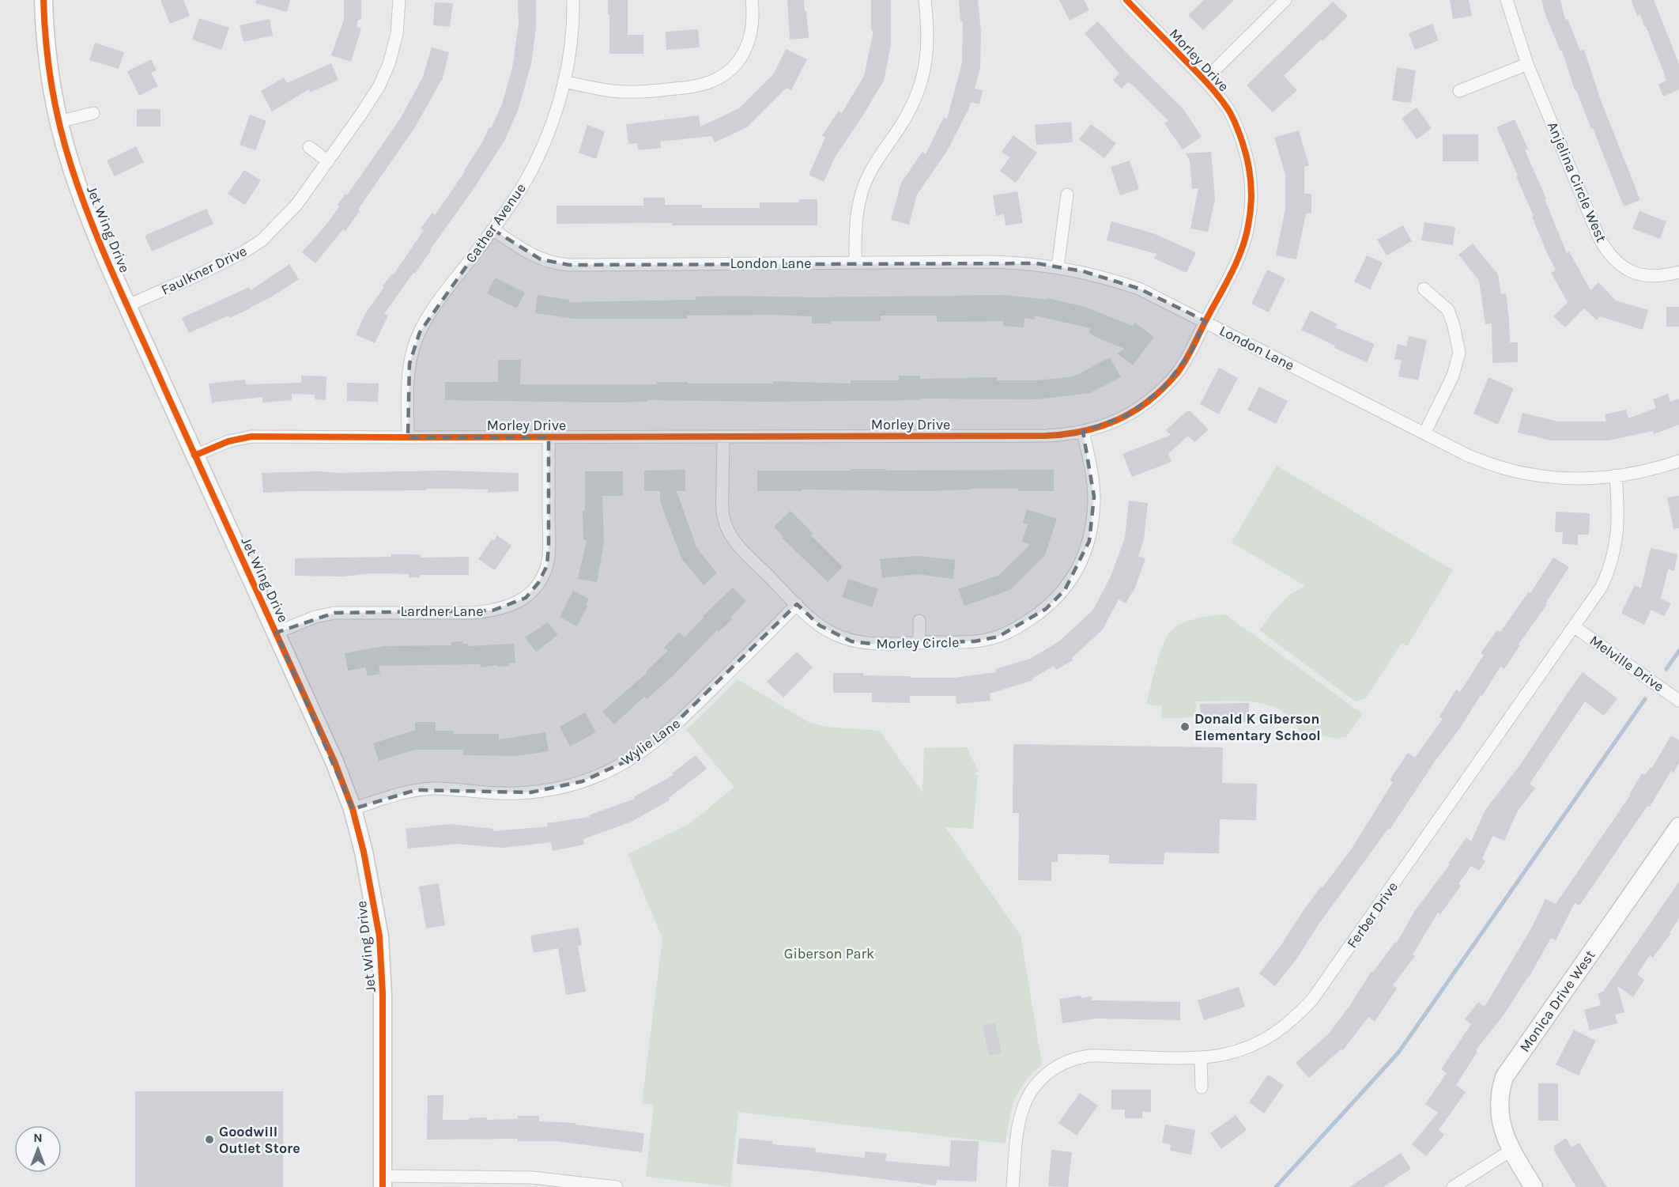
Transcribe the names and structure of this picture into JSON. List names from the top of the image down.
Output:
{
  "streets": {
    "main road": ["Jet Wing Drive", "Monica Drive West"],
    "street": [
      "Morley Drive",
      "Anjelina Circle West",
      "Cather Avenue",
      "London Lane",
      "Faulkner Drive",
      "Lardner Lane",
      "Morley Circle",
      "Melville Drive",
      "Wylie Lane",
      "Ferber Drive"
    ]
  },
  "crossings": [
    ["Morley Drive", "Cather Avenue"],
    ["Morley Drive", "Jet Wing Drive"],
    ["Morley Drive", "London Lane"],
    ["Morley Drive", "Lardner Lane"],
    ["Morley Drive", "Morley Circle"],
    ["Cather Avenue", "London Lane"],
    ["Jet Wing Drive", "Faulkner Drive"],
    ["Jet Wing Drive", "Lardner Lane"],
    ["Jet Wing Drive", "Wylie Lane"],
    ["London Lane", "Ferber Drive"],
    ["Morley Circle", "Wylie Lane"],
    ["Melville Drive", "Ferber Drive"]
  ],
  "parks": ["Giberson Park"],
  "places": ["Donald K Giberson Elementary School", "Goodwill Outlet Store"],
  "north": "top"
}
